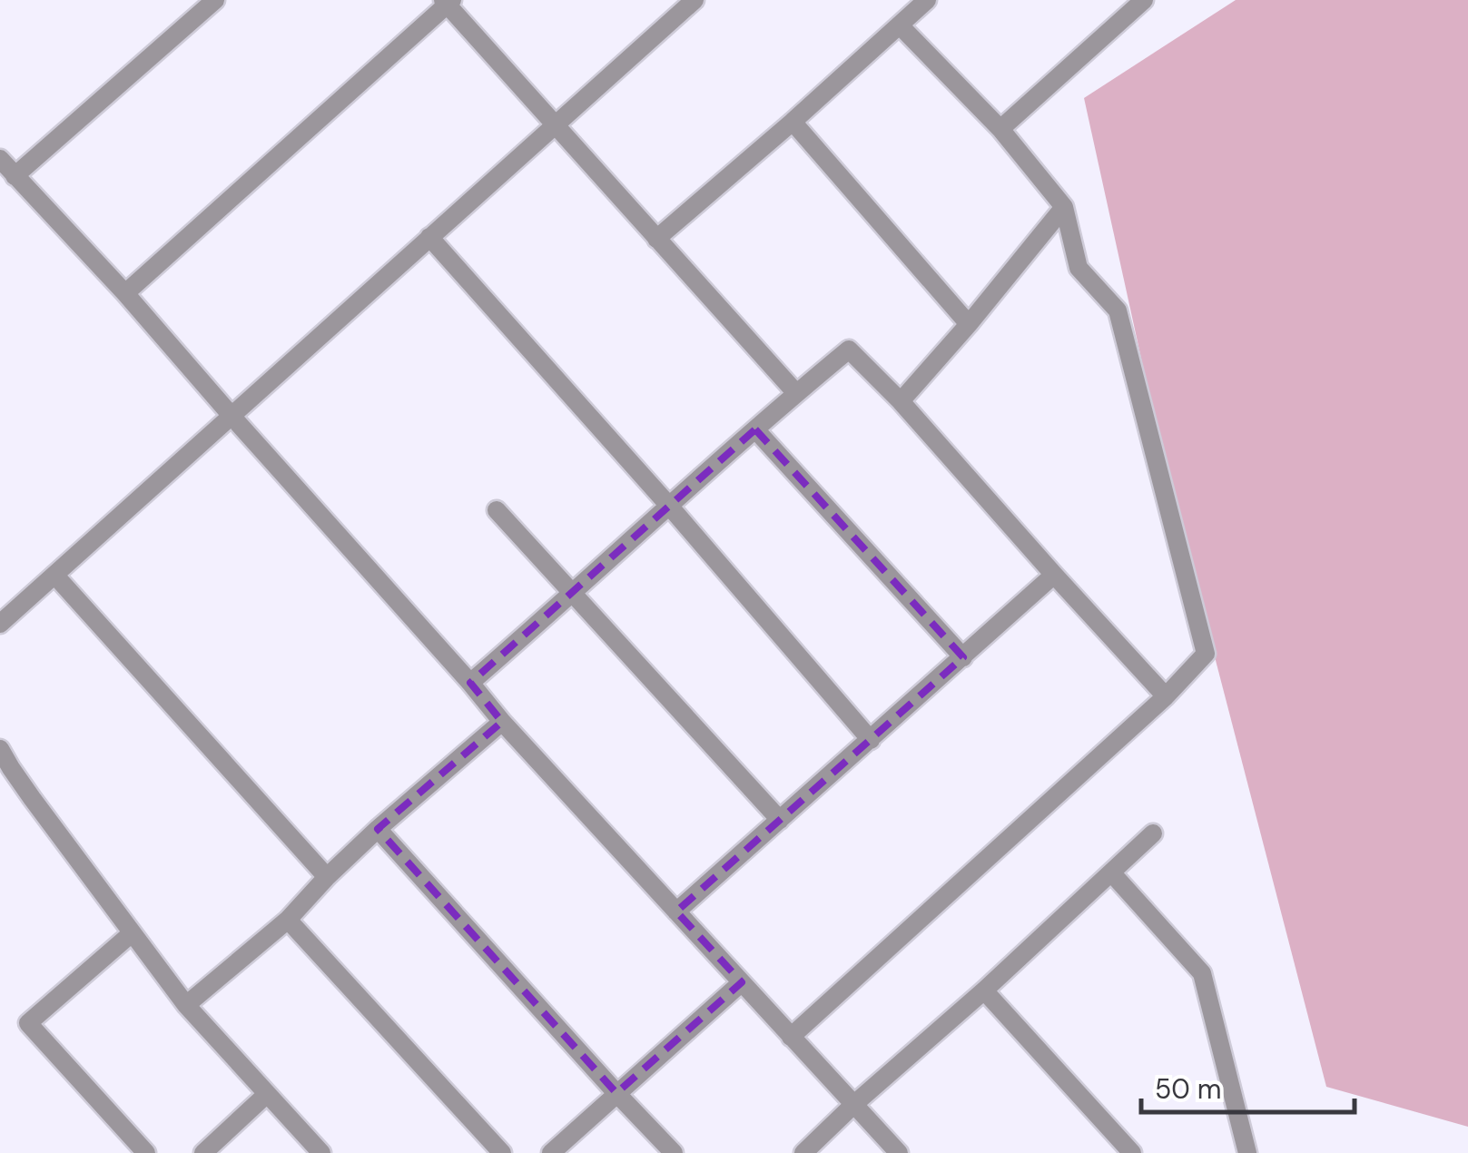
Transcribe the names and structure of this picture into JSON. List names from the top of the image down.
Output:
{
  "scale_bar": "50 m"
}
